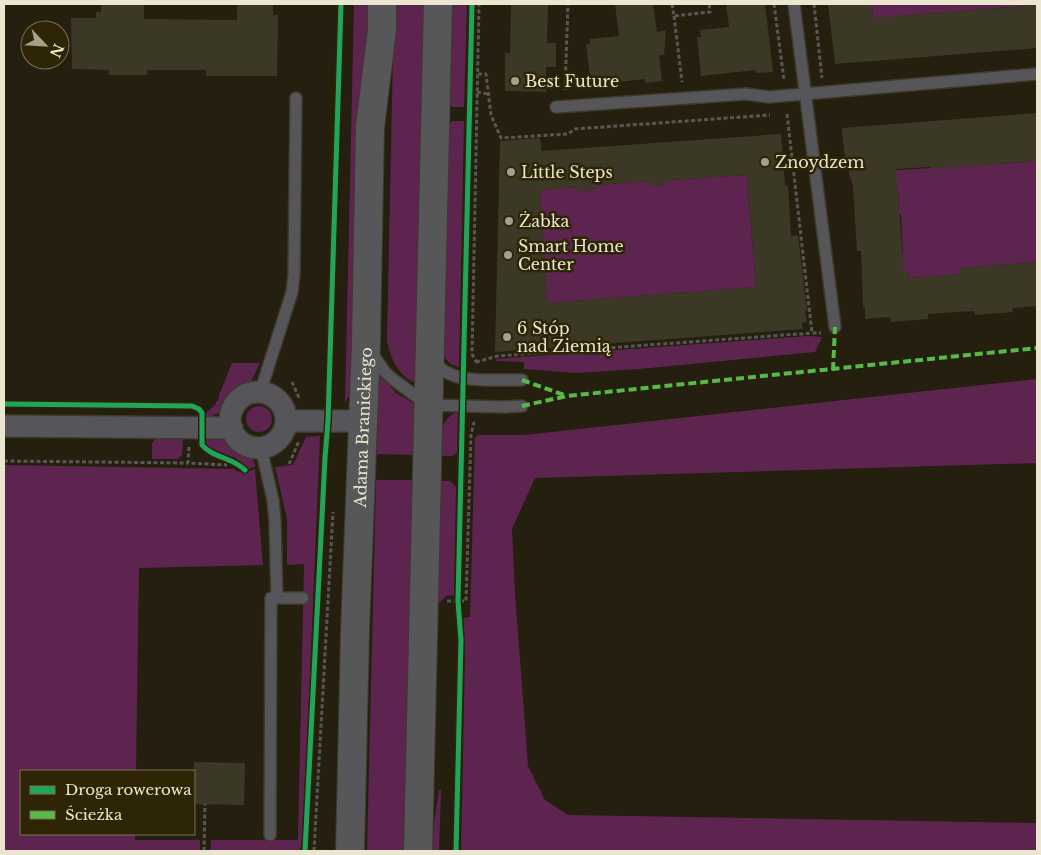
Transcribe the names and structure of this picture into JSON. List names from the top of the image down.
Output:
{
  "streets": {
    "main road": ["Adama Branickiego"]
  },
  "places": [
    "Best Future",
    "Znoydzem",
    "Little Steps",
    "Żabka",
    "Smart Home Center",
    "6 Stóp nad Ziemią"
  ],
  "legend": ["Droga rowerowa", "Ścieżka"],
  "north": "bottom right"
}
